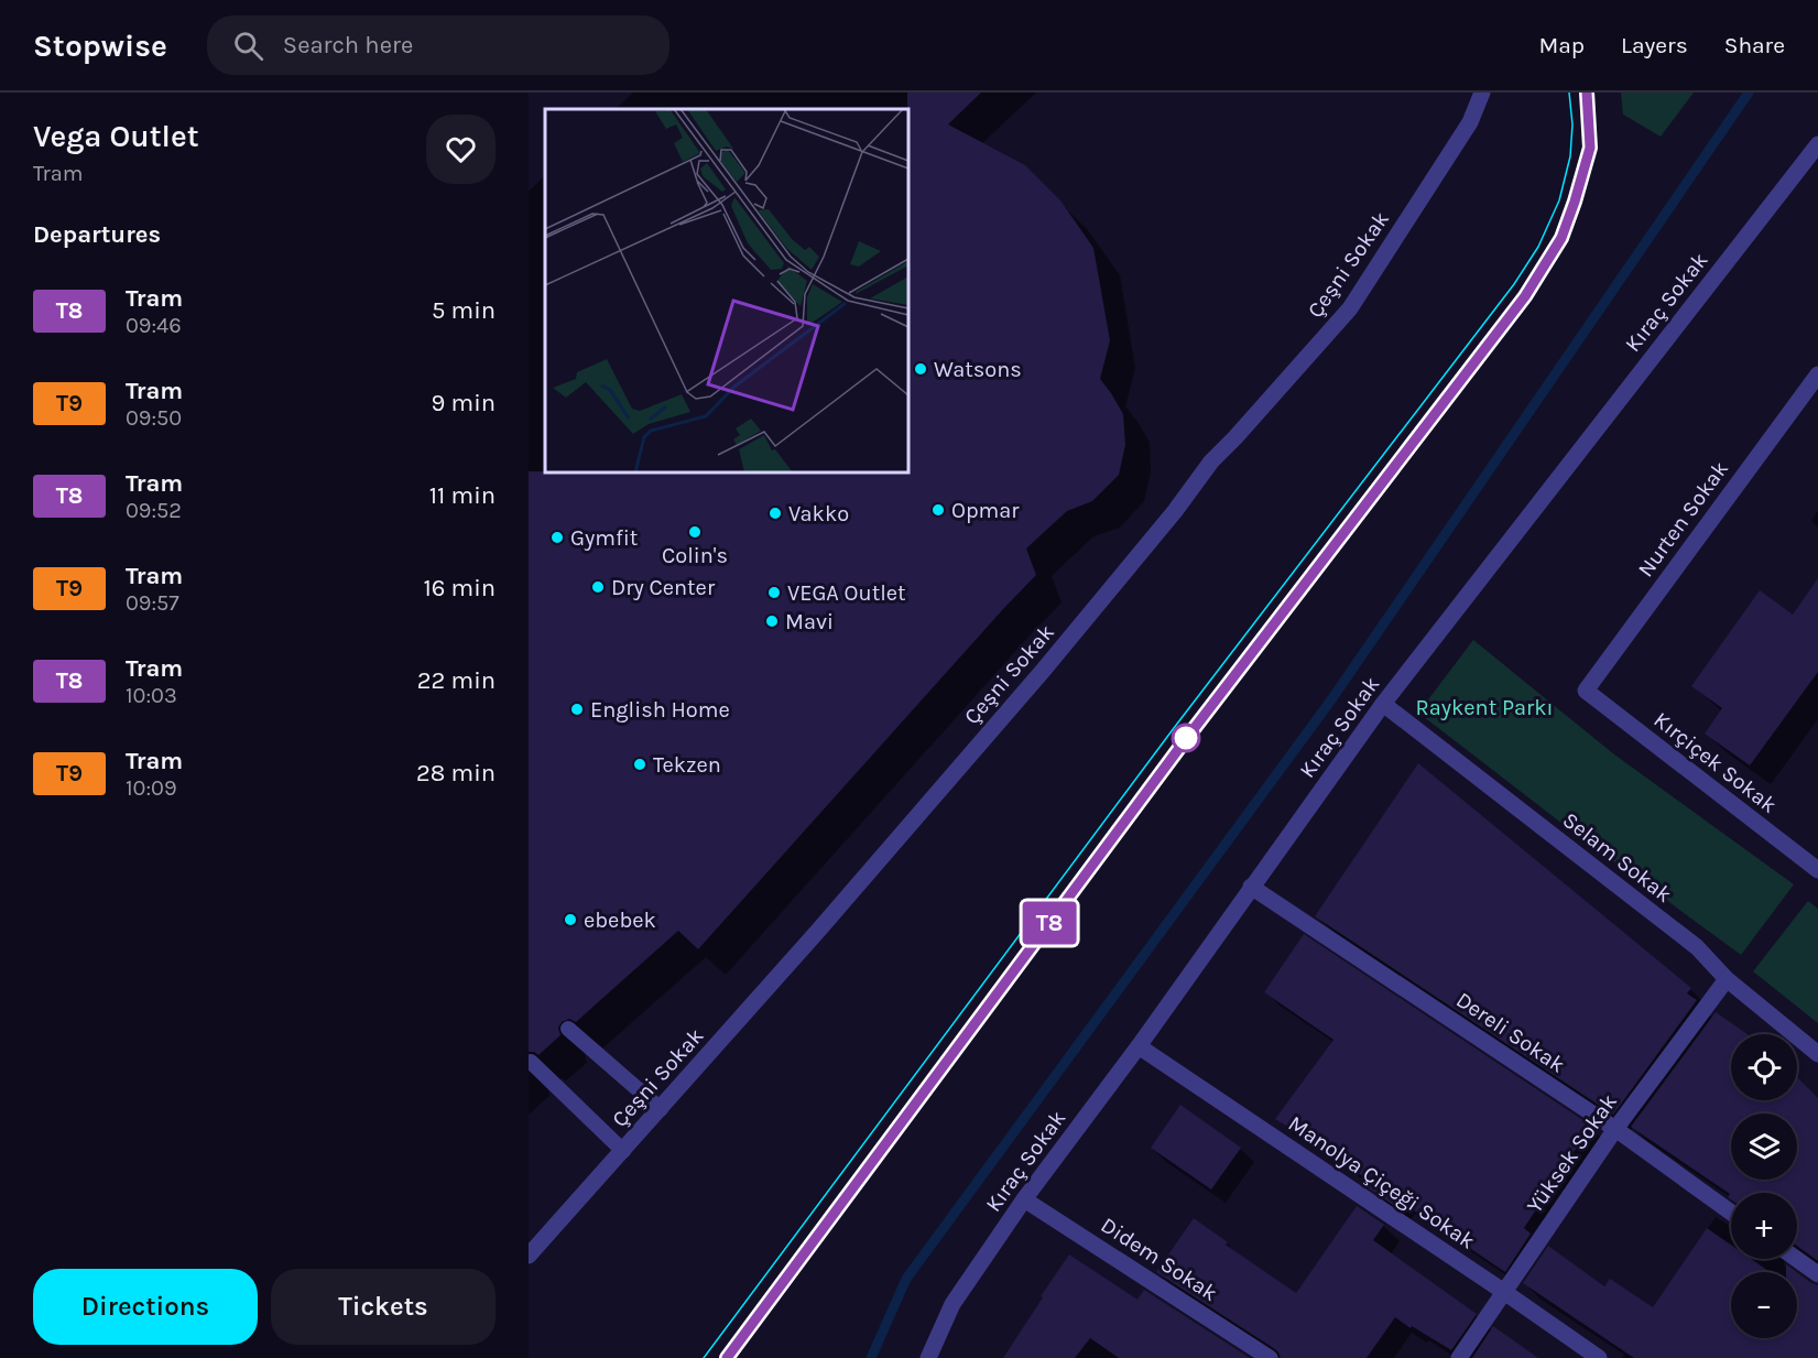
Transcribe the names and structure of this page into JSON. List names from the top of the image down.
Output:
{
  "streets": {
    "street": [
      "Çeşni Sokak",
      "Kıraç Sokak",
      "Nurten Sokak",
      "Kırçiçek Sokak",
      "Selam Sokak",
      "Dereli Sokak",
      "Yüksek Sokak",
      "Manolya Çiçeği Sokak",
      "Didem Sokak"
    ]
  },
  "crossings": [
    ["Kıraç Sokak", "Selam Sokak"],
    ["Kıraç Sokak", "Dereli Sokak"],
    ["Kıraç Sokak", "Manolya Çiçeği Sokak"],
    ["Kıraç Sokak", "Didem Sokak"],
    ["Nurten Sokak", "Kırçiçek Sokak"],
    ["Selam Sokak", "Yüksek Sokak"],
    ["Dereli Sokak", "Yüksek Sokak"],
    ["Yüksek Sokak", "Manolya Çiçeği Sokak"]
  ],
  "parks": ["Raykent Parkı"],
  "places": [
    "Watsons",
    "Opmar",
    "Vakko",
    "Colin's",
    "Gymfit",
    "Dry Center",
    "VEGA Outlet",
    "Mavi",
    "English Home",
    "Tekzen",
    "ebebek"
  ],
  "lines": ["tram line T8"],
  "page": {
    "header": "Stopwise",
    "search": "Search here",
    "nav": ["Map", "Layers", "Share"],
    "heading": [
      ["Vega Outlet", "Tram"],
      "Departures"
    ],
    "on_map": "T8",
    "list": [
      {
        "mark": "T8",
        "name": "Tram",
        "note": "09:46",
        "value": "5 min"
      },
      {
        "mark": "T9",
        "name": "Tram",
        "note": "09:50",
        "value": "9 min"
      },
      {
        "mark": "T8",
        "name": "Tram",
        "note": "09:52",
        "value": "11 min"
      },
      {
        "mark": "T9",
        "name": "Tram",
        "note": "09:57",
        "value": "16 min"
      },
      {
        "mark": "T8",
        "name": "Tram",
        "note": "10:03",
        "value": "22 min"
      },
      {
        "mark": "T9",
        "name": "Tram",
        "note": "10:09",
        "value": "28 min"
      }
    ],
    "map_buttons": ["+", "−"],
    "buttons": ["Directions", "Tickets"]
  }
}
